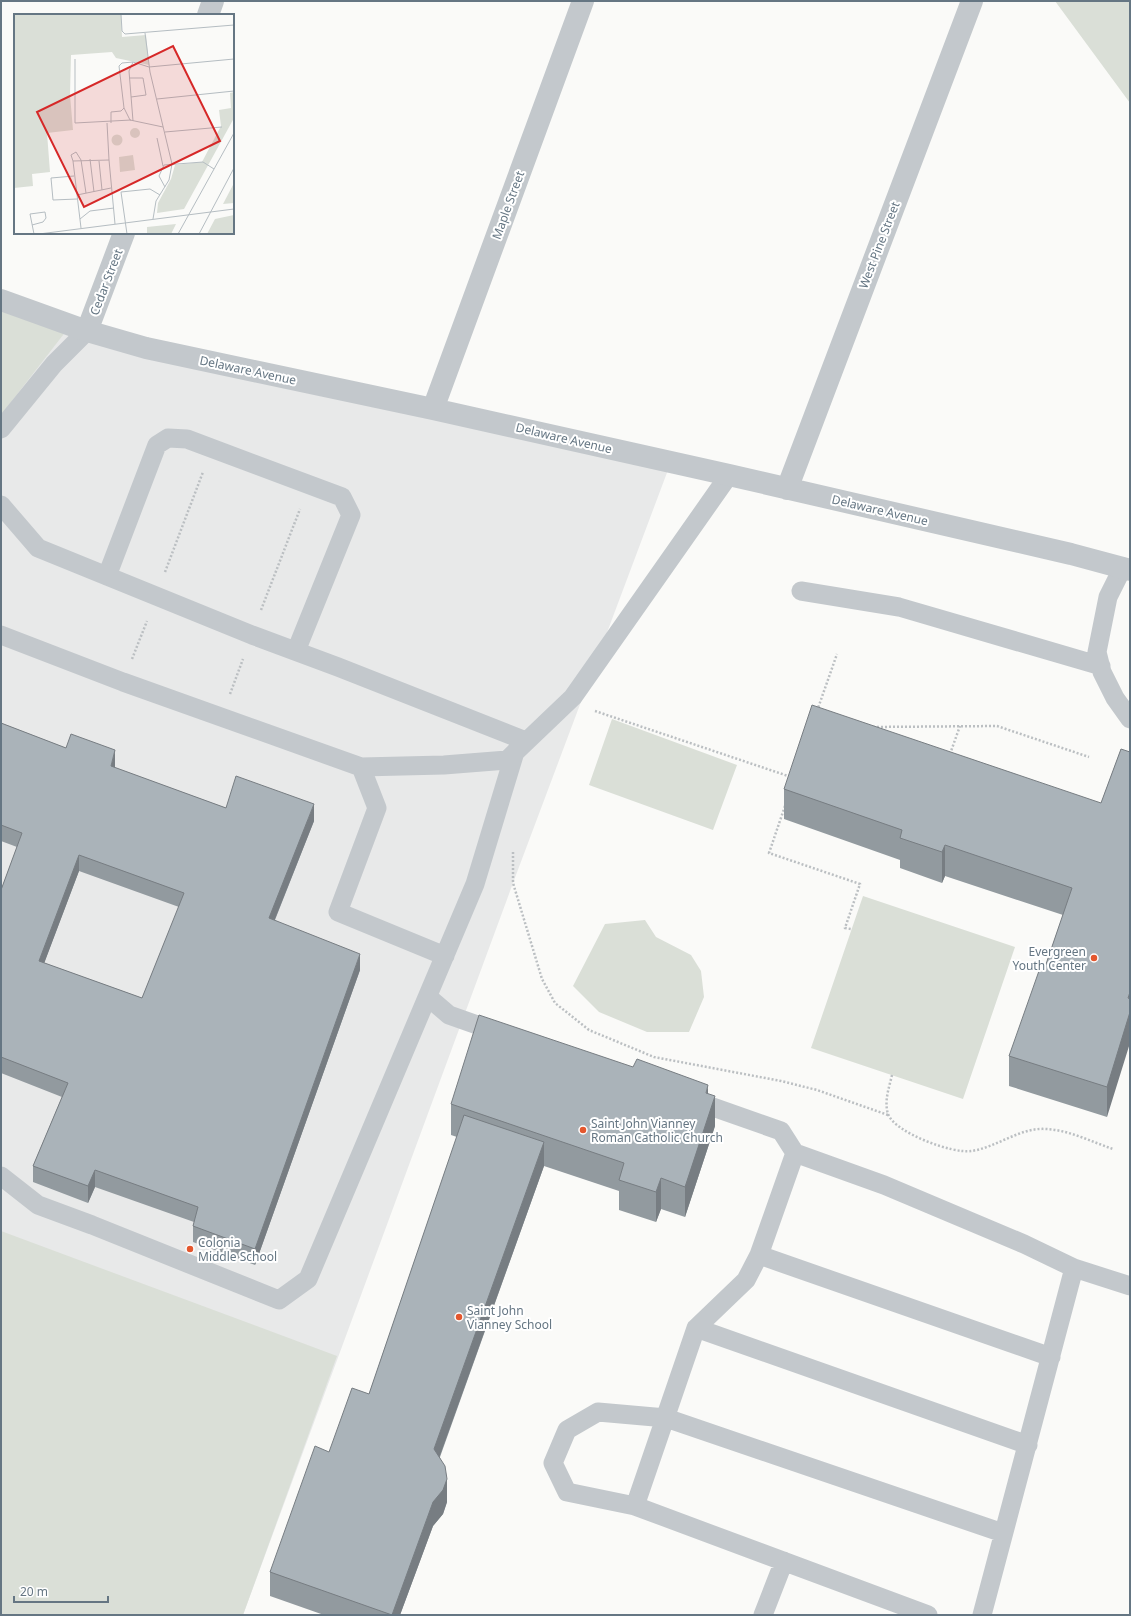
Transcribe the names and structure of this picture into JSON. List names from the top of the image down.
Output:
{
  "streets": {
    "street": [
      "Maple Street",
      "West Pine Street",
      "Cedar Street",
      "Delaware Avenue"
    ]
  },
  "crossings": [
    ["Maple Street", "Delaware Avenue"],
    ["West Pine Street", "Delaware Avenue"],
    ["Cedar Street", "Delaware Avenue"]
  ],
  "places": [
    "Evergreen Youth Center",
    "Saint John Vianney Roman Catholic Church",
    "Colonia Middle School",
    "Saint John Vianney School"
  ],
  "scale_bar": "20 m"
}
